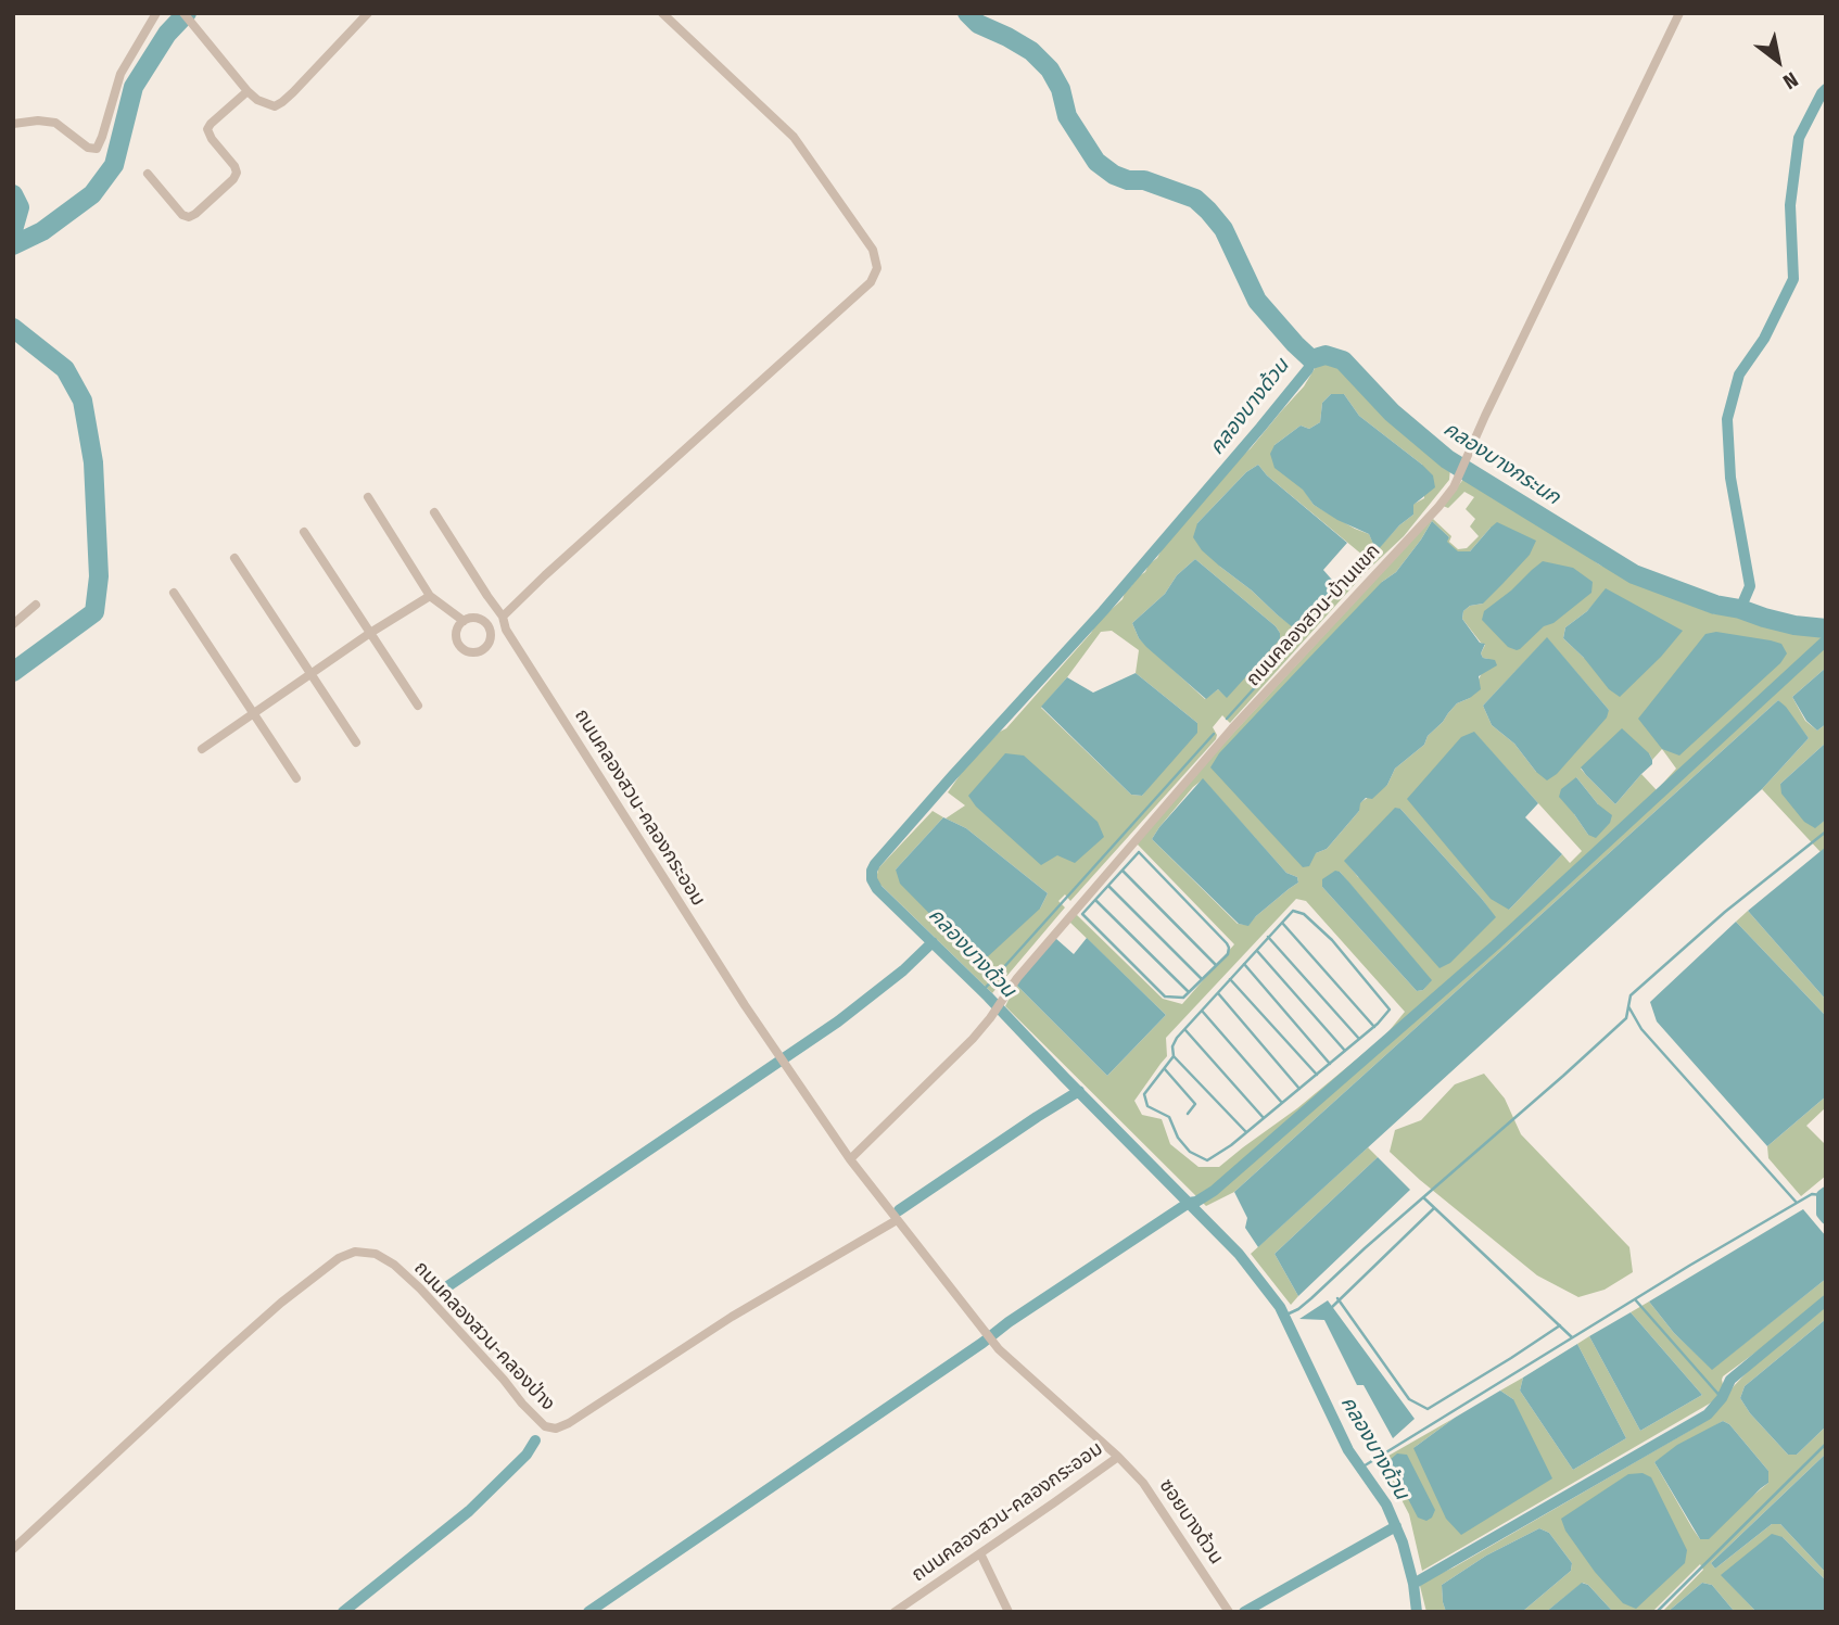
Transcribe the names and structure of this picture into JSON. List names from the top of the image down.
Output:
{
  "streets": {
    "street": [
      "ถนนคลองสวน-บ้านแขก",
      "ถนนคลองสวน-คลองกระออม",
      "ถนนคลองสวน-คลองป่าง",
      "ซอยบางด้วน"
    ]
  },
  "crossings": [
    ["ถนนคลองสวน-บ้านแขก", "ถนนคลองสวน-คลองกระออม"],
    ["ถนนคลองสวน-คลองกระออม", "ถนนคลองสวน-คลองป่าง"],
    ["ถนนคลองสวน-คลองกระออม", "ซอยบางด้วน"]
  ],
  "water": ["คลองบางด้วน", "คลองบางกระนก"],
  "north": "bottom right"
}
